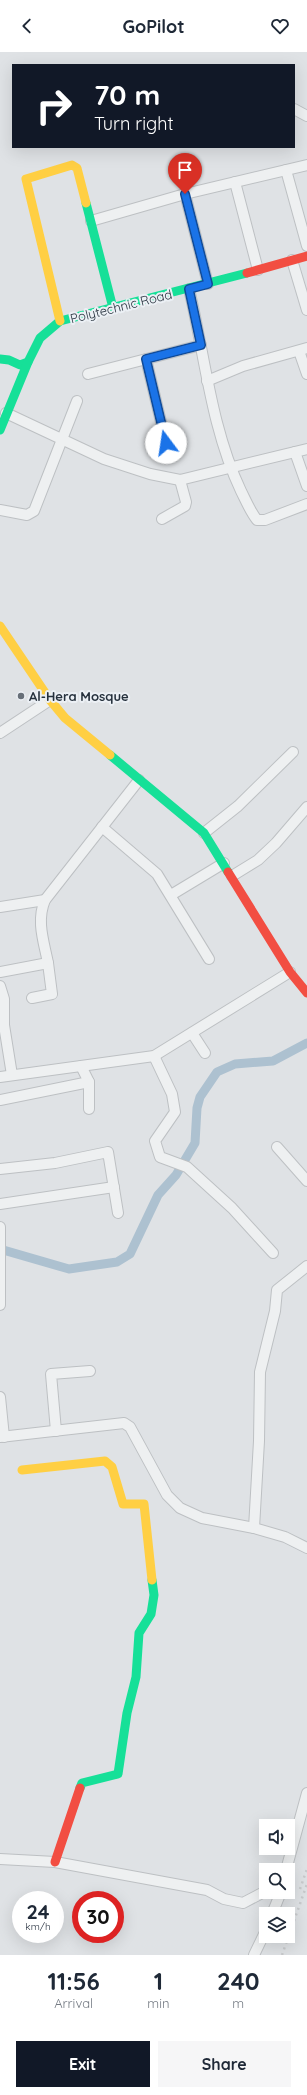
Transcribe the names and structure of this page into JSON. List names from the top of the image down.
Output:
{
  "streets": {
    "street": ["Polytechnic Road"]
  },
  "places": ["Al-Hera Mosque"],
  "page": {
    "header": "GoPilot",
    "turn": ["70 m", "Turn right"],
    "speed": "24 km/h",
    "limit": "30",
    "eta": [
      "11:56",
      "Arrival",
      "1",
      "min",
      "240",
      "m"
    ],
    "buttons": ["Exit", "Share"]
  }
}
